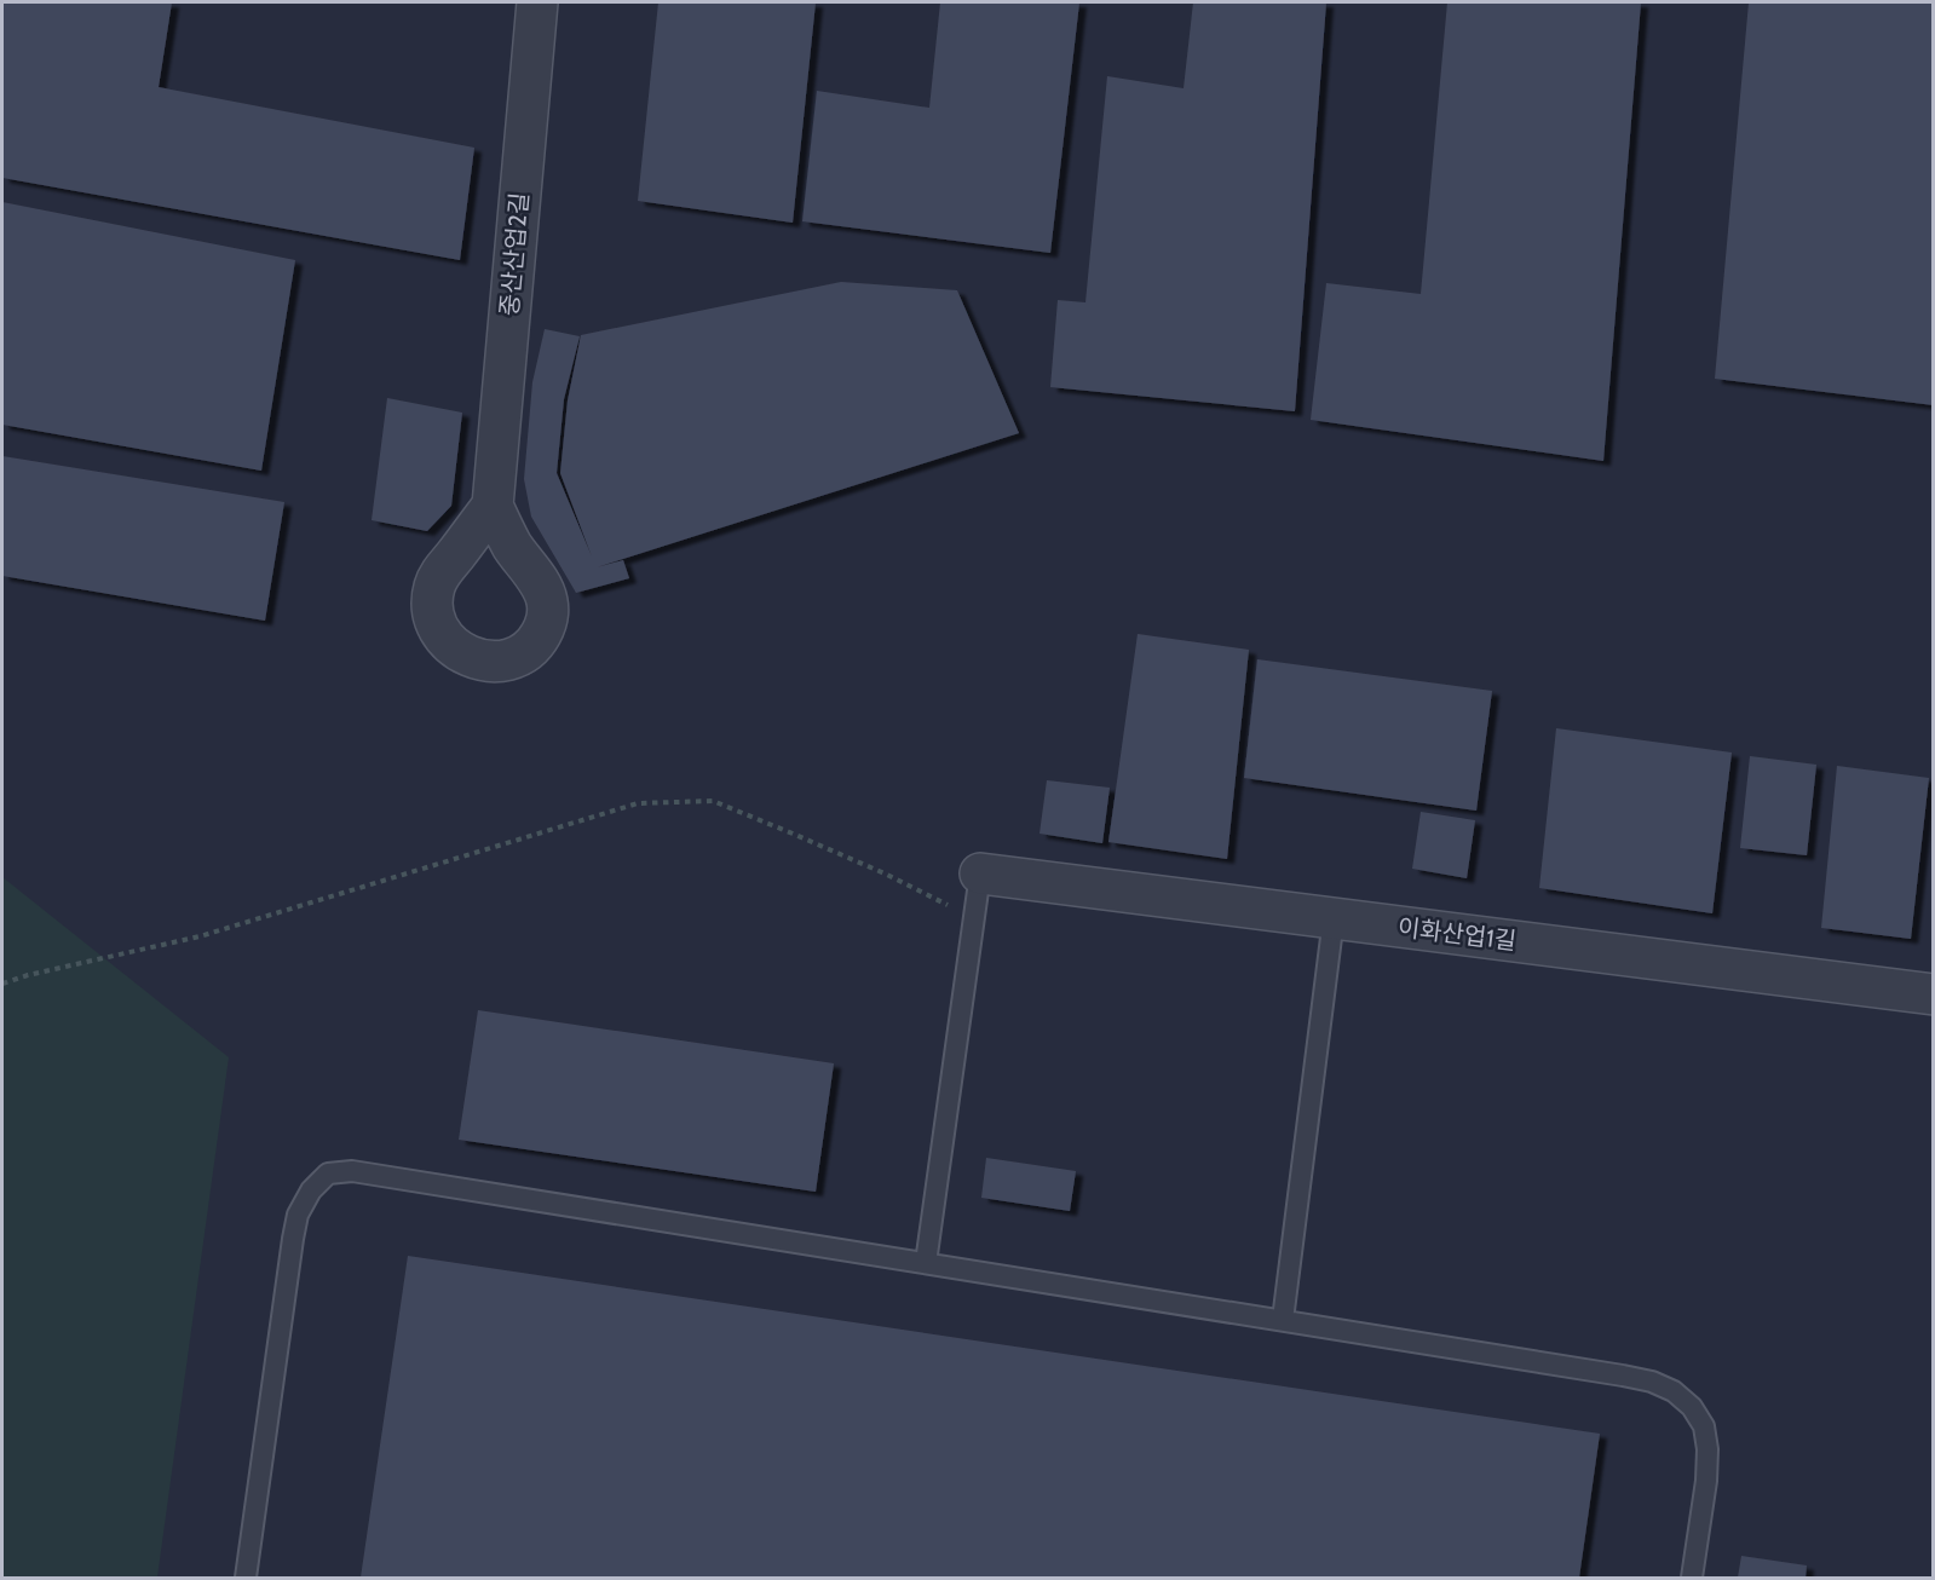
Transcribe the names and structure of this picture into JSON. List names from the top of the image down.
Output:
{
  "streets": {
    "street": ["중산산업2길", "이화산업1길"]
  }
}
